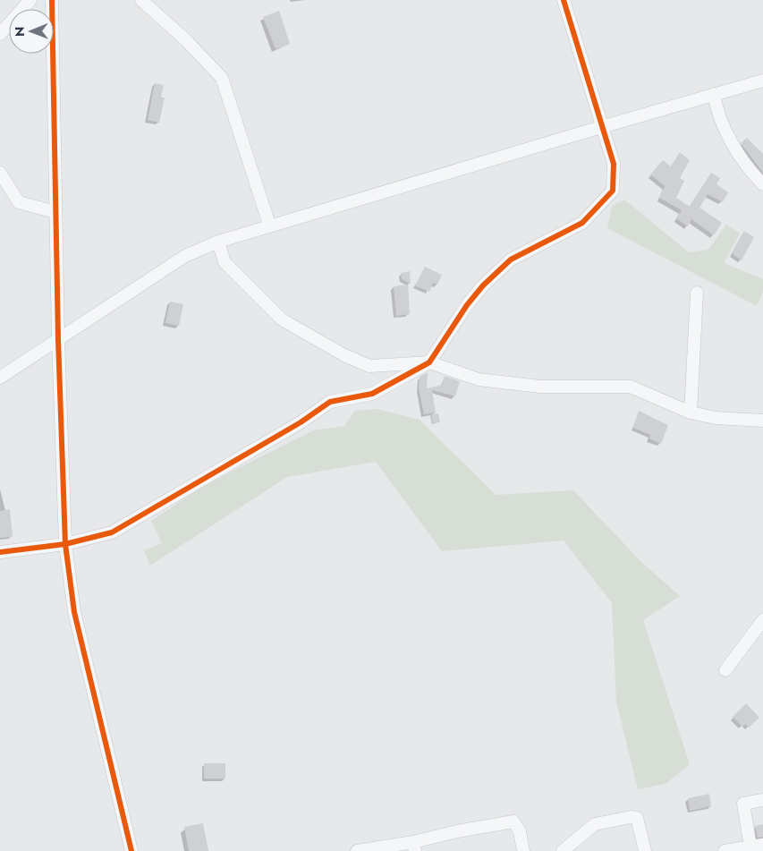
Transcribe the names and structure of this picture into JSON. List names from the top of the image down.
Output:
{
  "north": "left"
}
